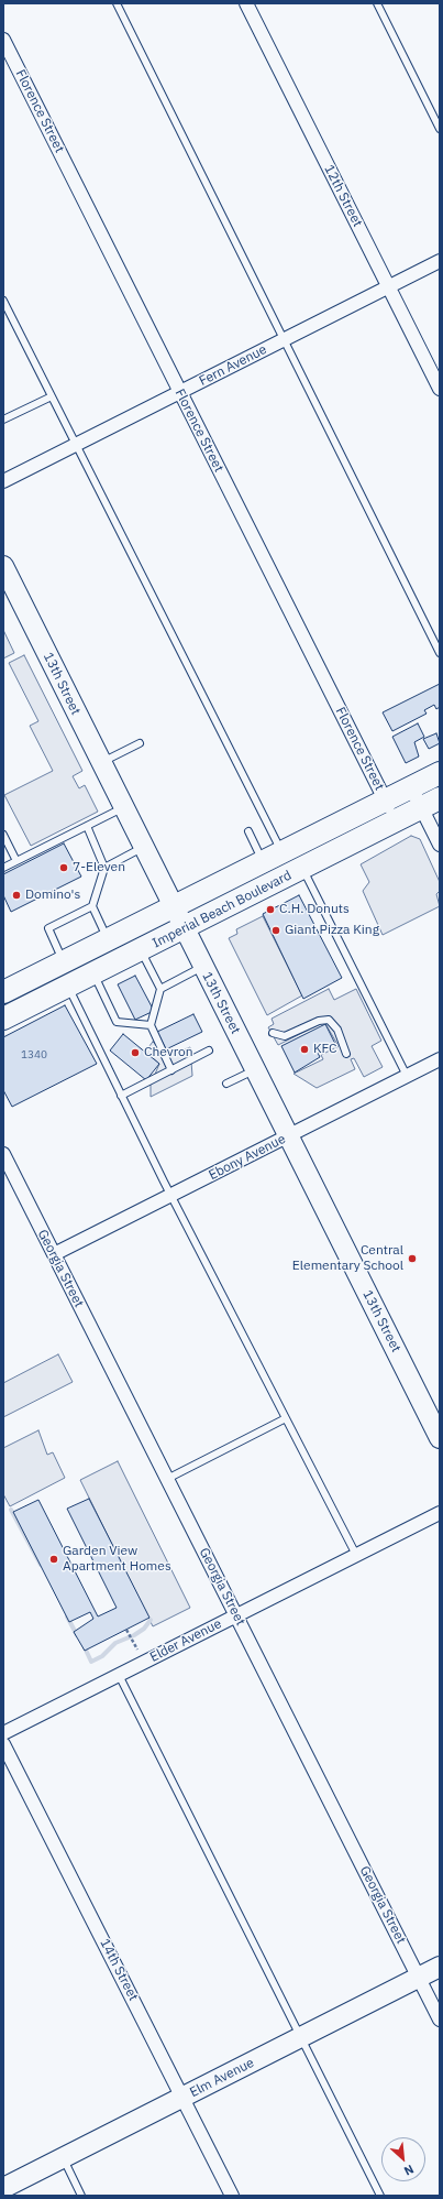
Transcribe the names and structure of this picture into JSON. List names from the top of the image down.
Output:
{
  "streets": {
    "main road": ["13th Street", "Imperial Beach Boulevard", "Elm Avenue"],
    "street": [
      "Florence Street",
      "12th Street",
      "Fern Avenue",
      "Ebony Avenue",
      "Georgia Street",
      "Elder Avenue",
      "14th Street"
    ]
  },
  "crossings": [
    ["Florence Street", "Fern Avenue"],
    ["Florence Street", "Imperial Beach Boulevard"],
    ["12th Street", "Fern Avenue"],
    ["13th Street", "Imperial Beach Boulevard"],
    ["13th Street", "Ebony Avenue"],
    ["Ebony Avenue", "Georgia Street"],
    ["Georgia Street", "Elder Avenue"],
    ["Georgia Street", "Elm Avenue"],
    ["14th Street", "Elm Avenue"]
  ],
  "places": [
    "7-Eleven",
    "Domino's",
    "C.H. Donuts",
    "Giant Pizza King",
    "KFC",
    "Chevron",
    "Central Elementary School",
    "Garden View Apartment Homes"
  ],
  "house_numbers": ["1340"],
  "north": "bottom right"
}
